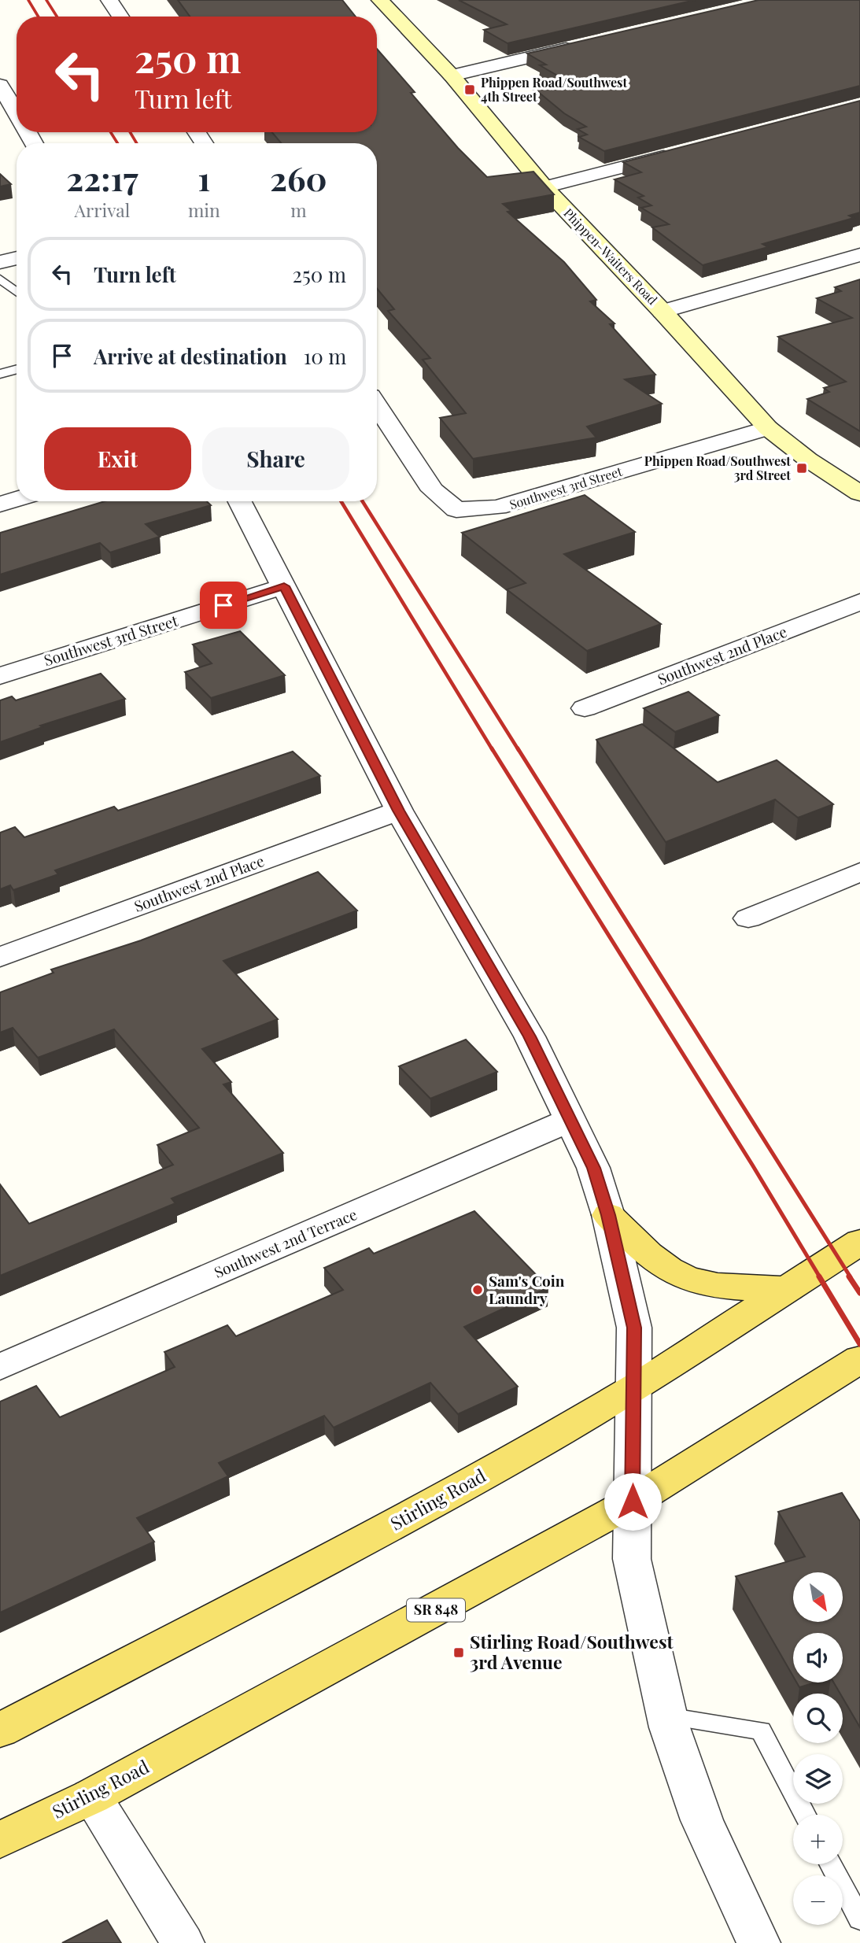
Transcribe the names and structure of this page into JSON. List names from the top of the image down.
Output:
{
  "streets": {
    "main road": ["Stirling Road", "SR 848"],
    "street": [
      "Phippen-Waiters Road",
      "Southwest 3rd Street",
      "Southwest 2nd Place",
      "Southwest 2nd Terrace"
    ]
  },
  "crossings": [
    ["Phippen-Waiters Road", "Southwest 3rd Street"]
  ],
  "places": {
    "transit": ["Phippen Road/Southwest 4th Street", "Phippen Road/Southwest 3rd Street", "Stirling Road/Southwest 3rd Avenue"],
    "other": ["Sam's Coin Laundry"]
  },
  "north": "bottom right",
  "page": {
    "turn": ["250 m", "Turn left"],
    "eta": [
      "22:17",
      "Arrival",
      "1",
      "min",
      "260",
      "m"
    ],
    "list": [
      {
        "name": "Turn left",
        "value": "250 m"
      },
      {
        "name": "Arrive at destination",
        "value": "10 m"
      }
    ],
    "buttons": ["Exit", "Share"],
    "map_buttons": ["+", "−"]
  }
}
